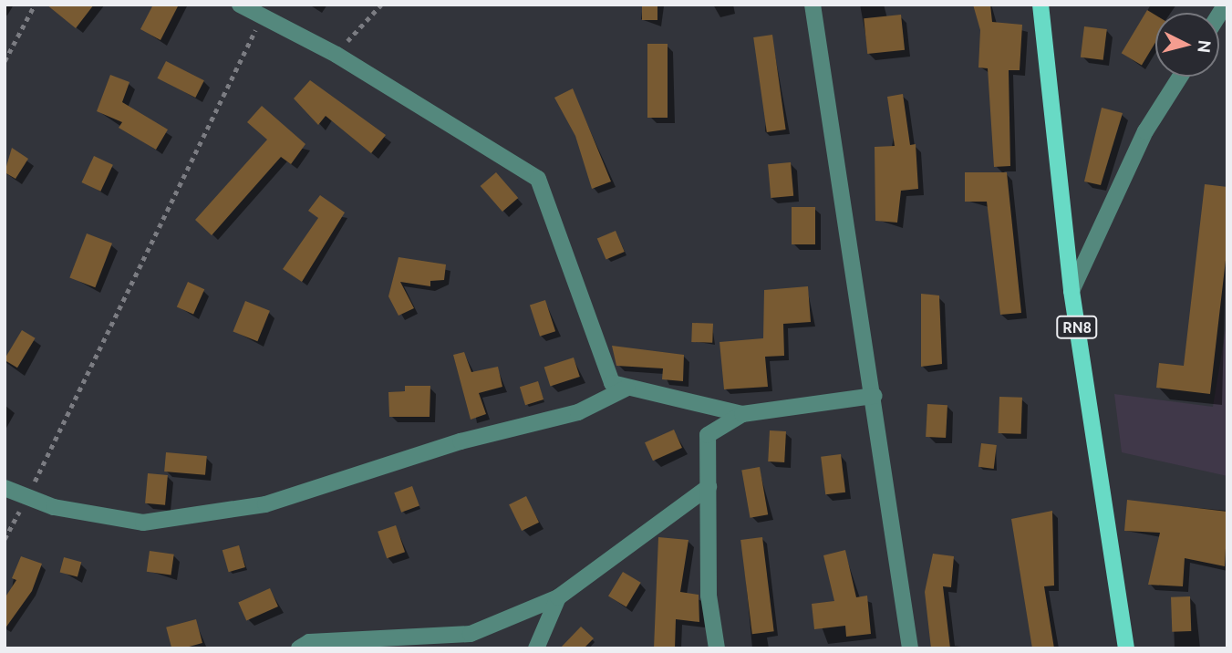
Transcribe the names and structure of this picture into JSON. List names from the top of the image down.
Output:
{
  "streets": {
    "main road": ["RN8"]
  },
  "north": "right"
}
